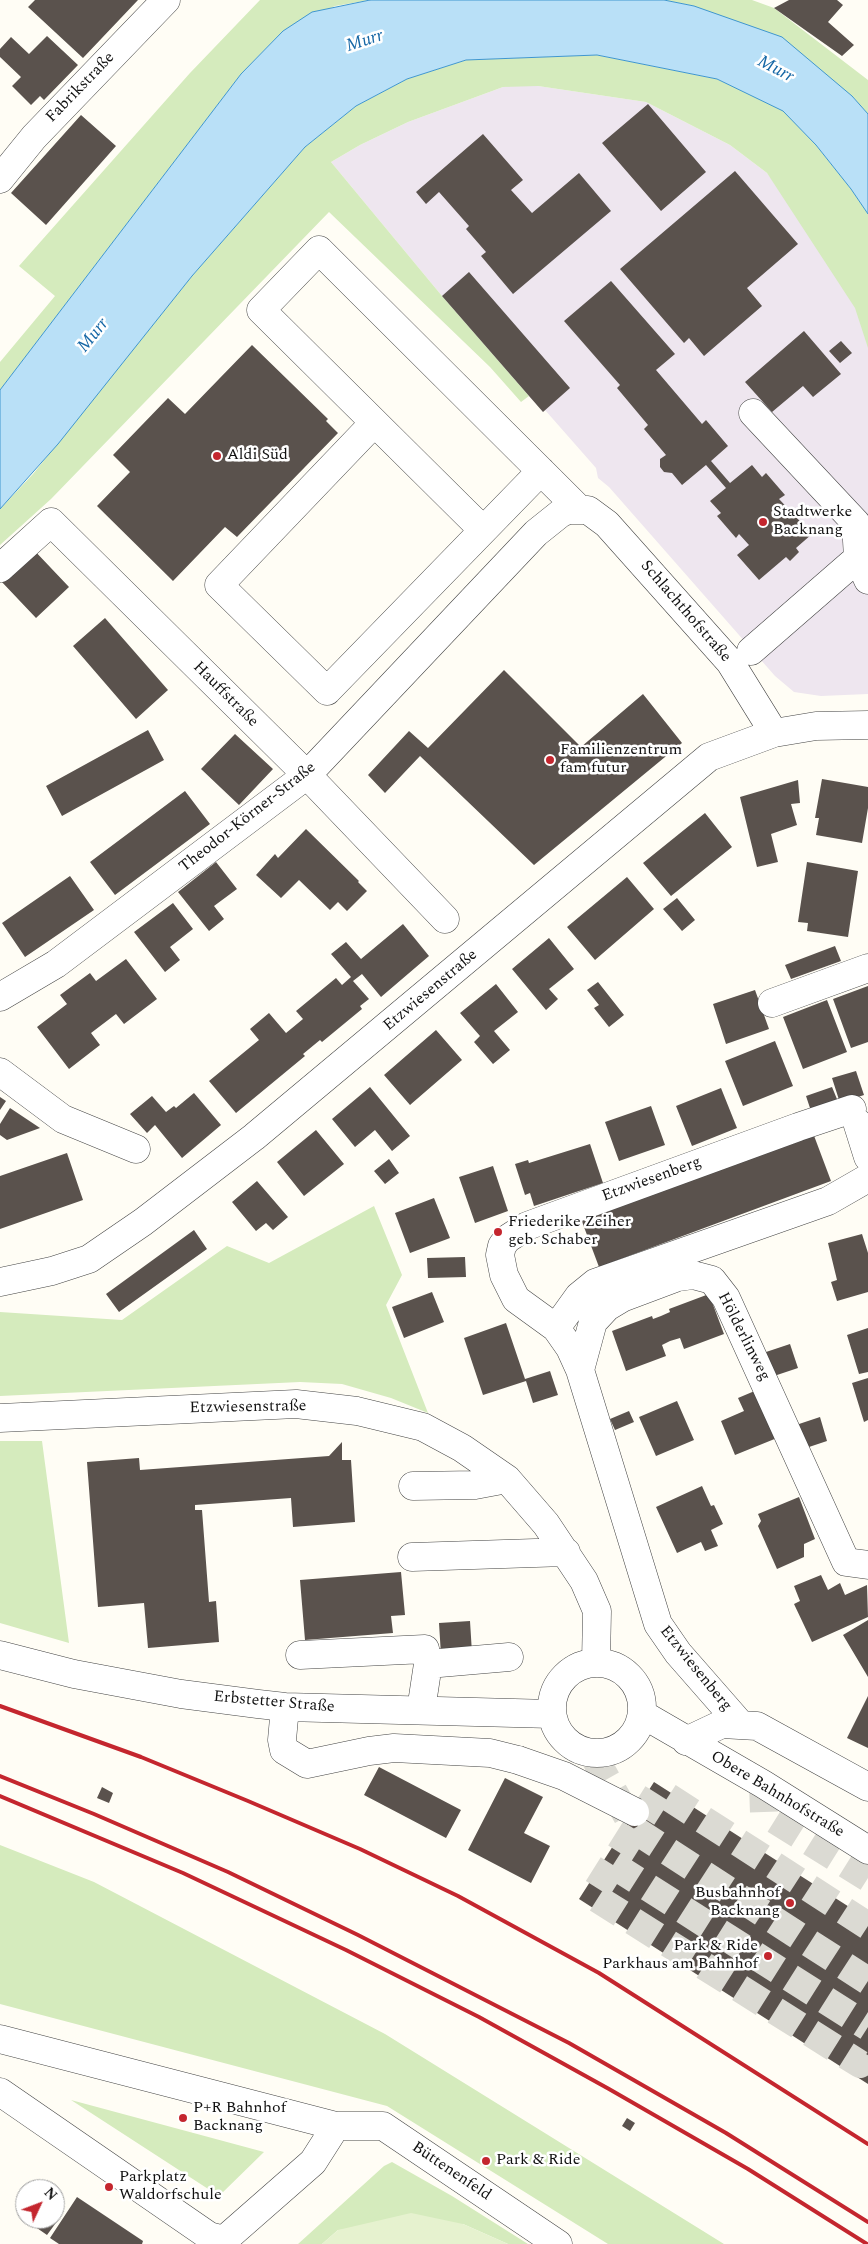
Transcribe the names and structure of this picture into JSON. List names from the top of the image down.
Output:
{
  "streets": {
    "street": [
      "Fabrikstraße",
      "Schlachthofstraße",
      "Hauffstraße",
      "Theodor-Körner-Straße",
      "Etzwiesenstraße",
      "Etzwiesenberg",
      "Hölderlinweg",
      "Erbstetter Straße",
      "Obere Bahnhofstraße",
      "Büttenenfeld"
    ]
  },
  "crossings": [
    ["Schlachthofstraße", "Theodor-Körner-Straße"],
    ["Schlachthofstraße", "Etzwiesenstraße"],
    ["Hauffstraße", "Theodor-Körner-Straße"],
    ["Etzwiesenstraße", "Erbstetter Straße"],
    ["Etzwiesenberg", "Hölderlinweg"]
  ],
  "water": ["Murr"],
  "places": [
    "Aldi Süd",
    "Stadtwerke Backnang",
    "Familienzentrum fam futur",
    "Friederike Zeiher geb. Schaber",
    "Busbahnhof Backnang",
    "Park & Ride Parkhaus am Bahnhof",
    "P+R Bahnhof Backnang",
    "Park & Ride",
    "Parkplatz Waldorfschule"
  ],
  "north": "top right"
}
